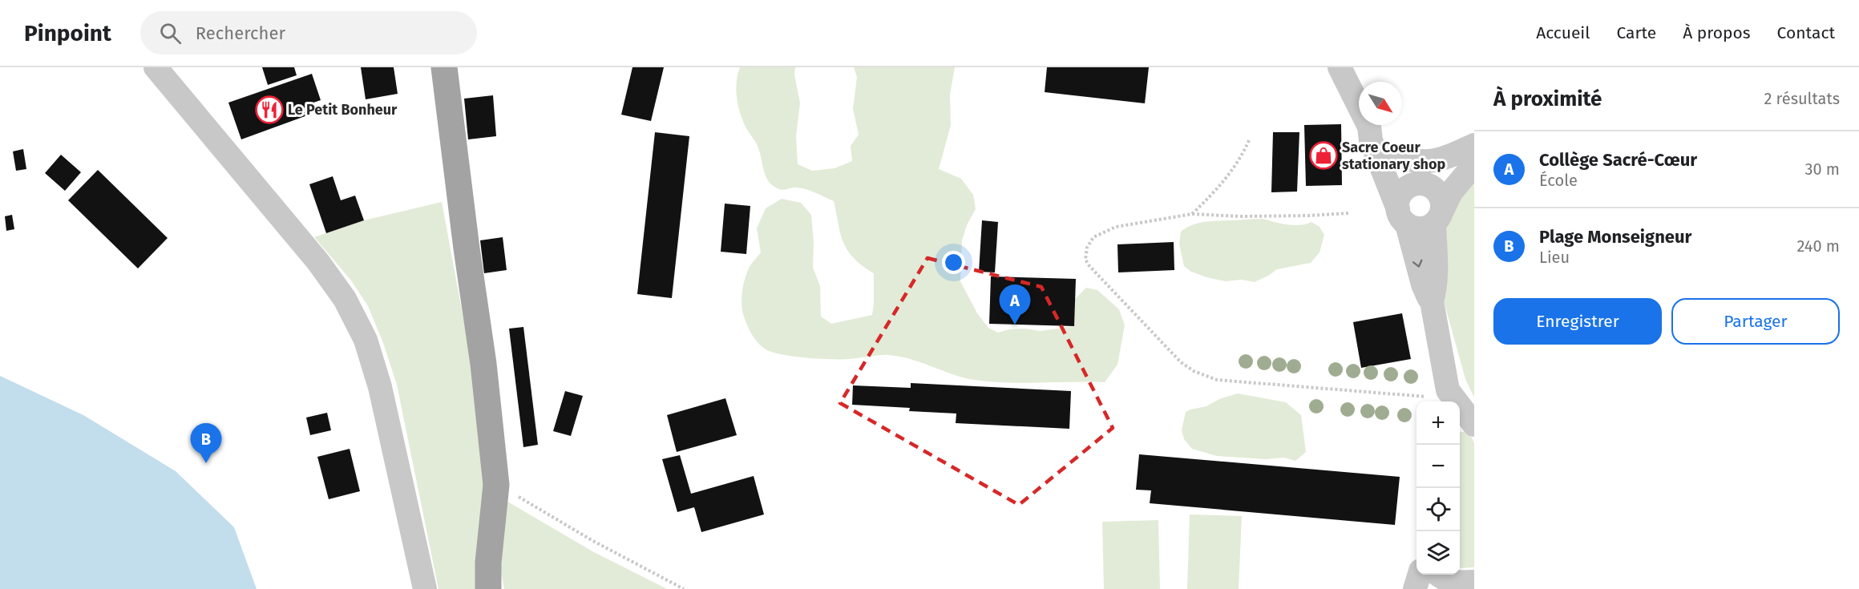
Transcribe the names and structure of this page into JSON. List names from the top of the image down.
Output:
{
  "places": {
    "restaurant": ["Le Petit Bonheur"],
    "shop": ["Sacre Coeur stationary shop"]
  },
  "north": "bottom right",
  "page": {
    "header": "Pinpoint",
    "search": "Rechercher",
    "nav": [
      "Accueil",
      "Carte",
      "À propos",
      "Contact"
    ],
    "heading": ["À proximité", "2 résultats"],
    "list": [
      {
        "mark": "A",
        "name": "Collège Sacré-Cœur",
        "note": "École",
        "value": "30 m"
      },
      {
        "mark": "B",
        "name": "Plage Monseigneur",
        "note": "Lieu",
        "value": "240 m"
      }
    ],
    "buttons": ["Enregistrer", "Partager"],
    "pins": ["A", "B"],
    "map_buttons": ["+", "−"]
  }
}
